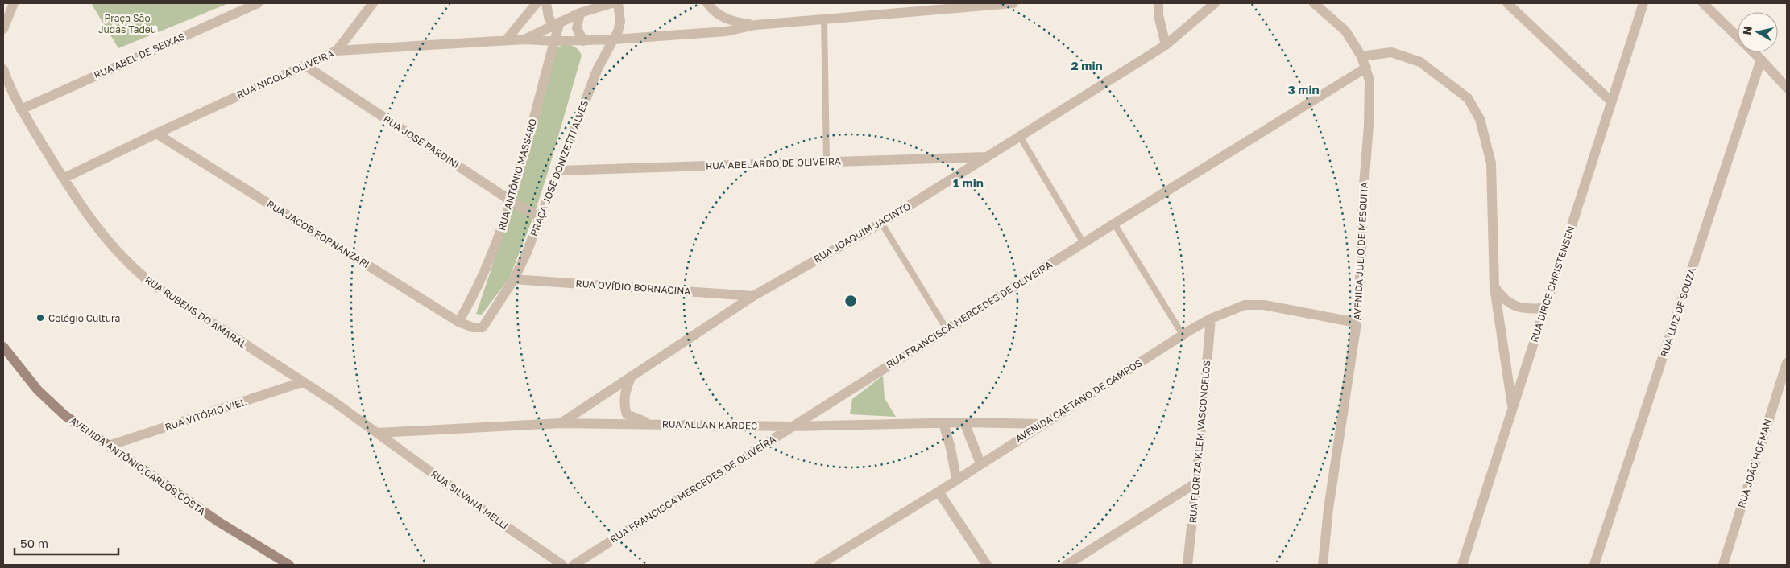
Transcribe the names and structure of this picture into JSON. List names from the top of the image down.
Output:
{
  "streets": {
    "main road": ["AVENIDA ANTÔNIO CARLOS COSTA"],
    "street": [
      "RUA ABEL DE SEIXAS",
      "RUA NICOLA OLIVEIRA",
      "RUA JOSÉ PARDINI",
      "RUA ABELARDO DE OLIVEIRA",
      "PRAÇA JOSÉ DONIZETTI ALVES",
      "RUA ANTÔNIO MASSARO",
      "RUA JOAQUIM JACINTO",
      "RUA JACOB FORNANZARI",
      "AVENIDA JULIO DE MESQUITA",
      "RUA DIRCE CHRISTENSEN",
      "RUA OVÍDIO BORNACINA",
      "RUA RUBENS DO AMARAL",
      "RUA LUIZ DE SOUZA",
      "RUA FRANCISCA MERCEDES DE OLIVEIRA",
      "AVENIDA CAETANO DE CAMPOS",
      "RUA VITÓRIO VIEL",
      "RUA ALLAN KARDEC",
      "RUA FLORIZA KLEM VASCONCELOS",
      "RUA JOÃO HOFMAN",
      "RUA SILVANA MELLI"
    ]
  },
  "crossings": [
    ["RUA ABEL DE SEIXAS", "RUA RUBENS DO AMARAL"],
    ["RUA NICOLA OLIVEIRA", "RUA JOSÉ PARDINI"],
    ["RUA NICOLA OLIVEIRA", "PRAÇA JOSÉ DONIZETTI ALVES"],
    ["RUA NICOLA OLIVEIRA", "RUA ANTÔNIO MASSARO"],
    ["RUA NICOLA OLIVEIRA", "RUA JACOB FORNANZARI"],
    ["RUA NICOLA OLIVEIRA", "RUA RUBENS DO AMARAL"],
    ["RUA JOSÉ PARDINI", "PRAÇA JOSÉ DONIZETTI ALVES"],
    ["RUA JOSÉ PARDINI", "RUA ANTÔNIO MASSARO"],
    ["RUA ABELARDO DE OLIVEIRA", "PRAÇA JOSÉ DONIZETTI ALVES"],
    ["RUA ABELARDO DE OLIVEIRA", "RUA JOAQUIM JACINTO"],
    ["PRAÇA JOSÉ DONIZETTI ALVES", "RUA JACOB FORNANZARI"],
    ["PRAÇA JOSÉ DONIZETTI ALVES", "RUA OVÍDIO BORNACINA"],
    ["RUA ANTÔNIO MASSARO", "RUA JACOB FORNANZARI"],
    ["RUA JOAQUIM JACINTO", "RUA OVÍDIO BORNACINA"],
    ["RUA JOAQUIM JACINTO", "RUA ALLAN KARDEC"],
    ["AVENIDA JULIO DE MESQUITA", "RUA FRANCISCA MERCEDES DE OLIVEIRA"],
    ["AVENIDA JULIO DE MESQUITA", "AVENIDA CAETANO DE CAMPOS"],
    ["RUA RUBENS DO AMARAL", "RUA VITÓRIO VIEL"],
    ["RUA RUBENS DO AMARAL", "RUA ALLAN KARDEC"],
    ["RUA RUBENS DO AMARAL", "RUA SILVANA MELLI"],
    ["RUA FRANCISCA MERCEDES DE OLIVEIRA", "RUA ALLAN KARDEC"],
    ["AVENIDA CAETANO DE CAMPOS", "RUA ALLAN KARDEC"],
    ["AVENIDA CAETANO DE CAMPOS", "RUA FLORIZA KLEM VASCONCELOS"],
    ["RUA VITÓRIO VIEL", "AVENIDA ANTÔNIO CARLOS COSTA"],
    ["RUA ALLAN KARDEC", "RUA SILVANA MELLI"]
  ],
  "parks": ["Praça São Judas Tadeu"],
  "places": ["Colégio Cultura"],
  "scale_bar": "50 m",
  "north": "left",
  "rings": ["2 min", "3 min", "1 min"]
}
